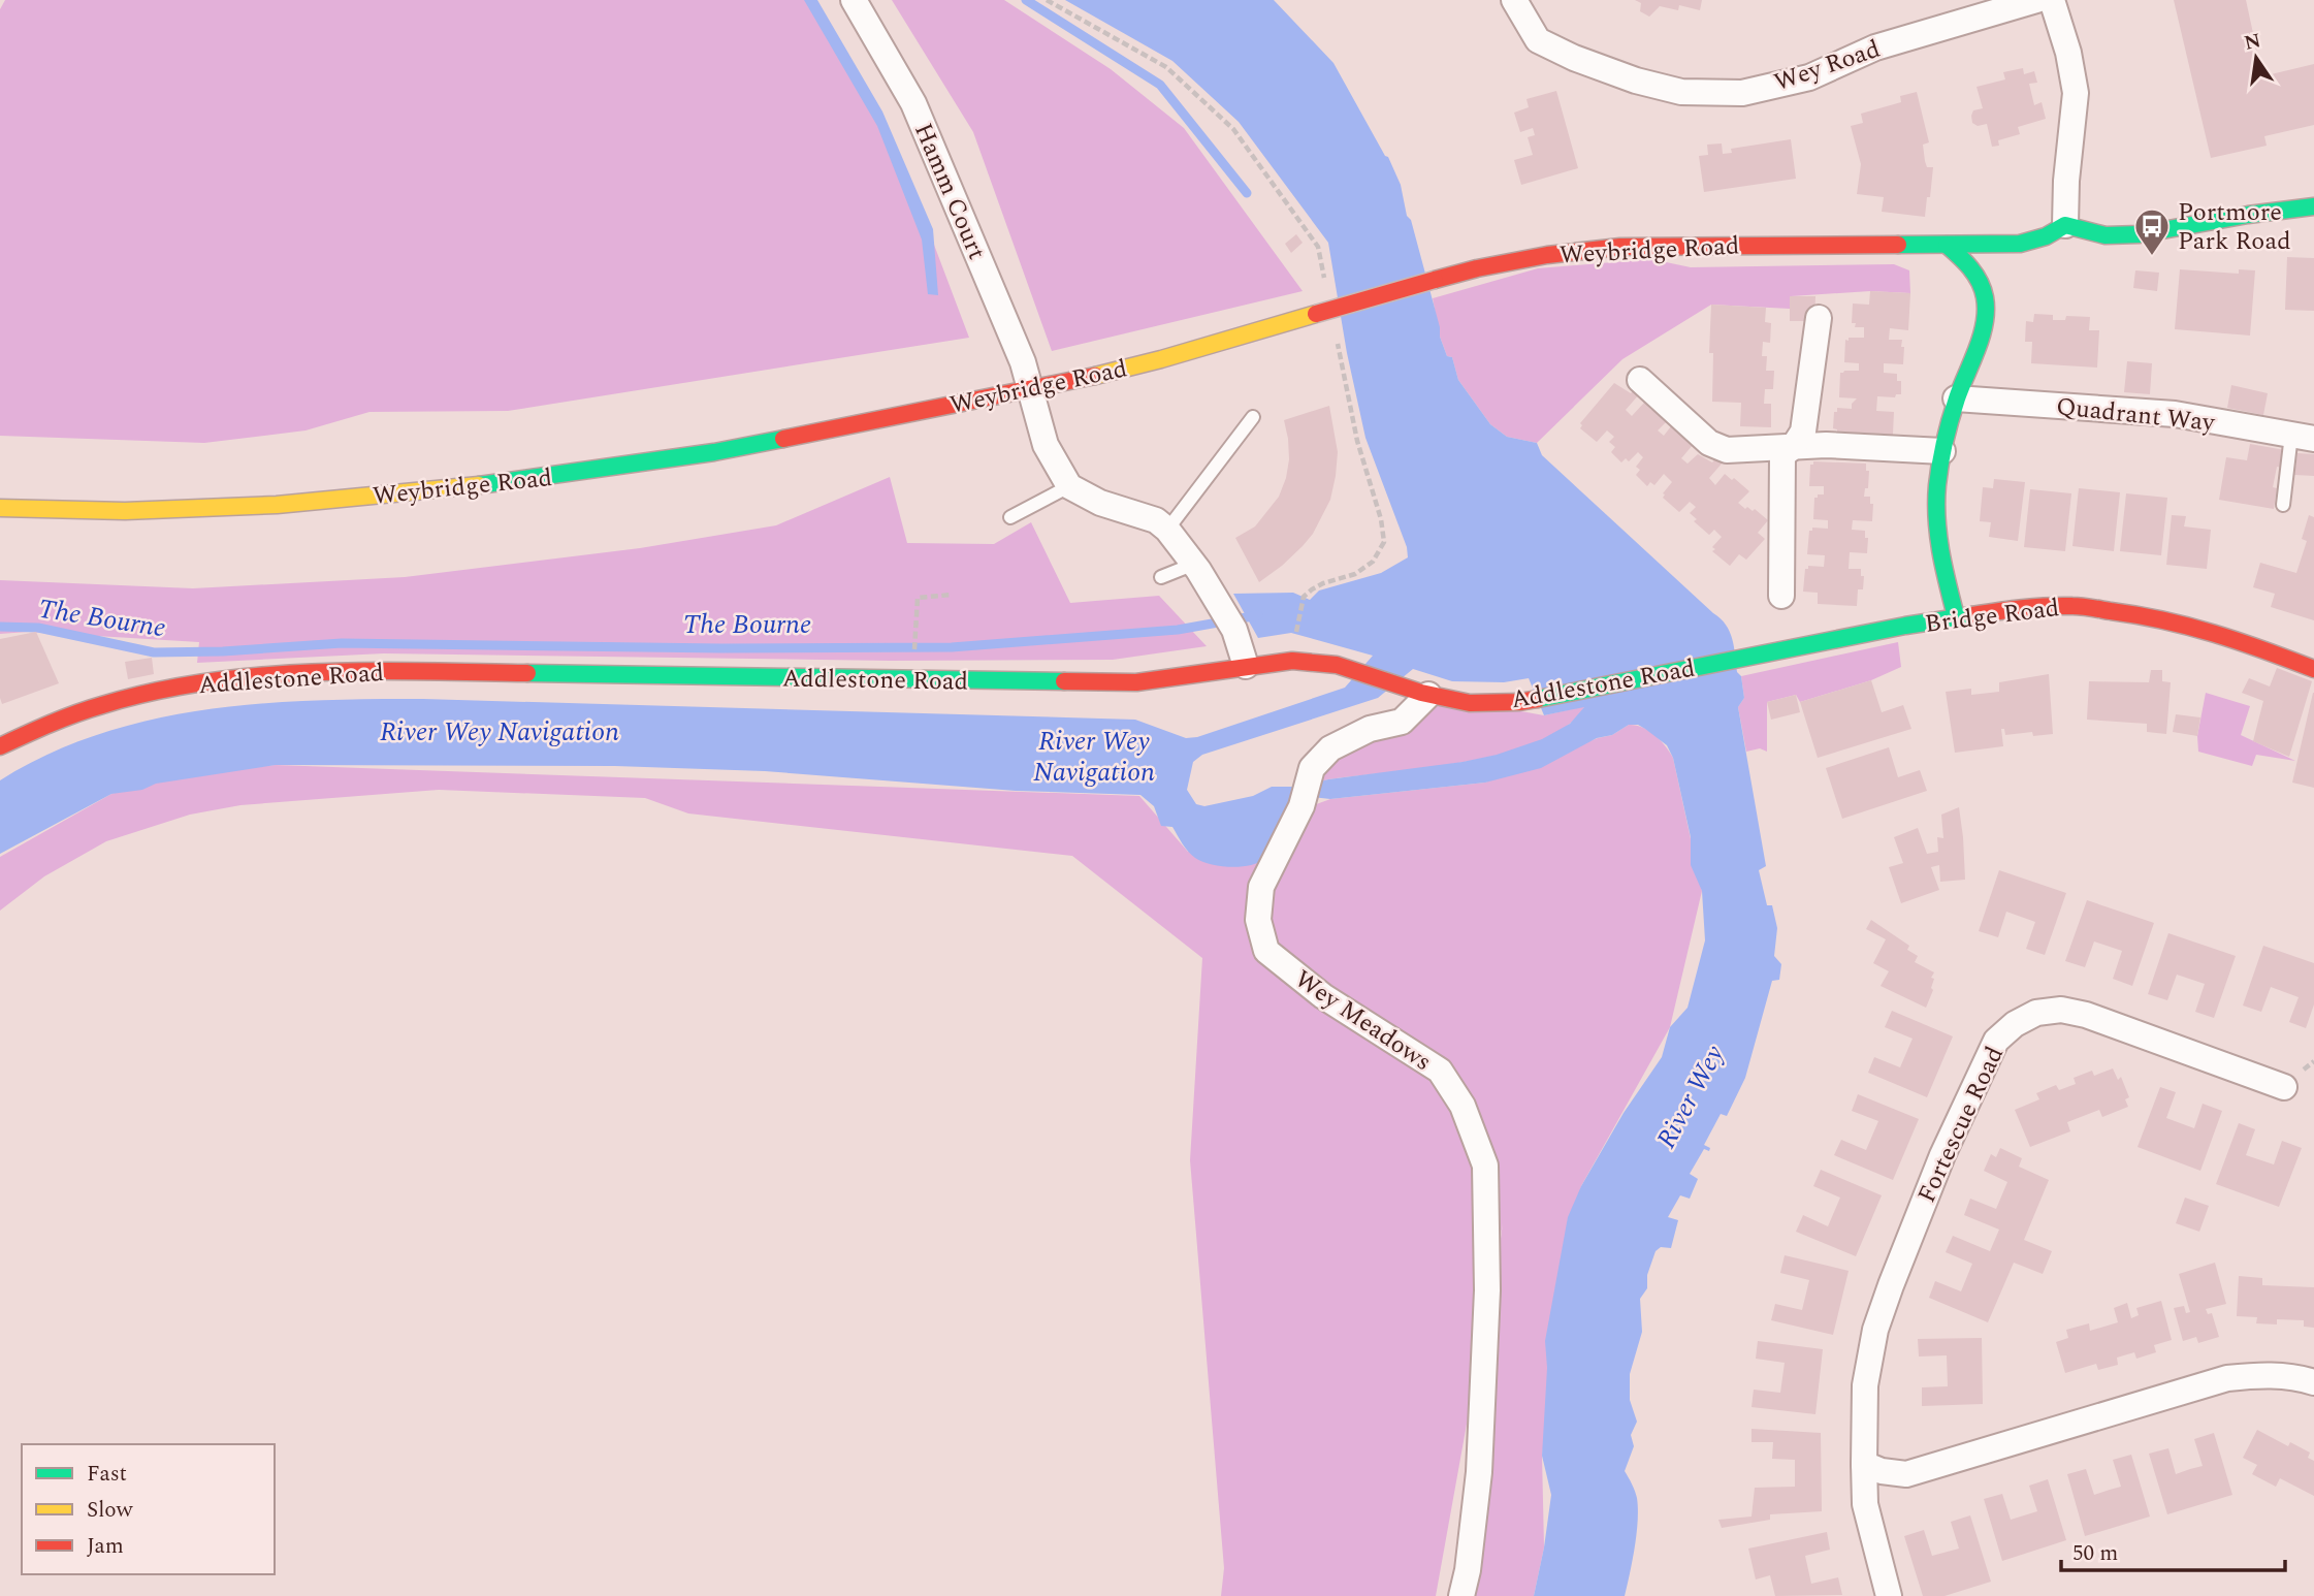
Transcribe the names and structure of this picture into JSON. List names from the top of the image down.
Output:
{
  "streets": {
    "street": [
      "Wey Road",
      "Hamm Court",
      "Weybridge Road",
      "Quadrant Way",
      "Bridge Road",
      "Addlestone Road",
      "Wey Meadows",
      "Fortescue Road"
    ]
  },
  "crossings": [
    ["Hamm Court", "Weybridge Road"],
    ["Bridge Road", "Addlestone Road"],
    ["Addlestone Road", "Wey Meadows"]
  ],
  "water": ["The Bourne", "River Wey Navigation", "River Wey"],
  "places": {
    "bus stop": ["Portmore Park Road"]
  },
  "legend": ["Fast", "Slow", "Jam"],
  "scale_bar": "50 m",
  "north": "top"
}
